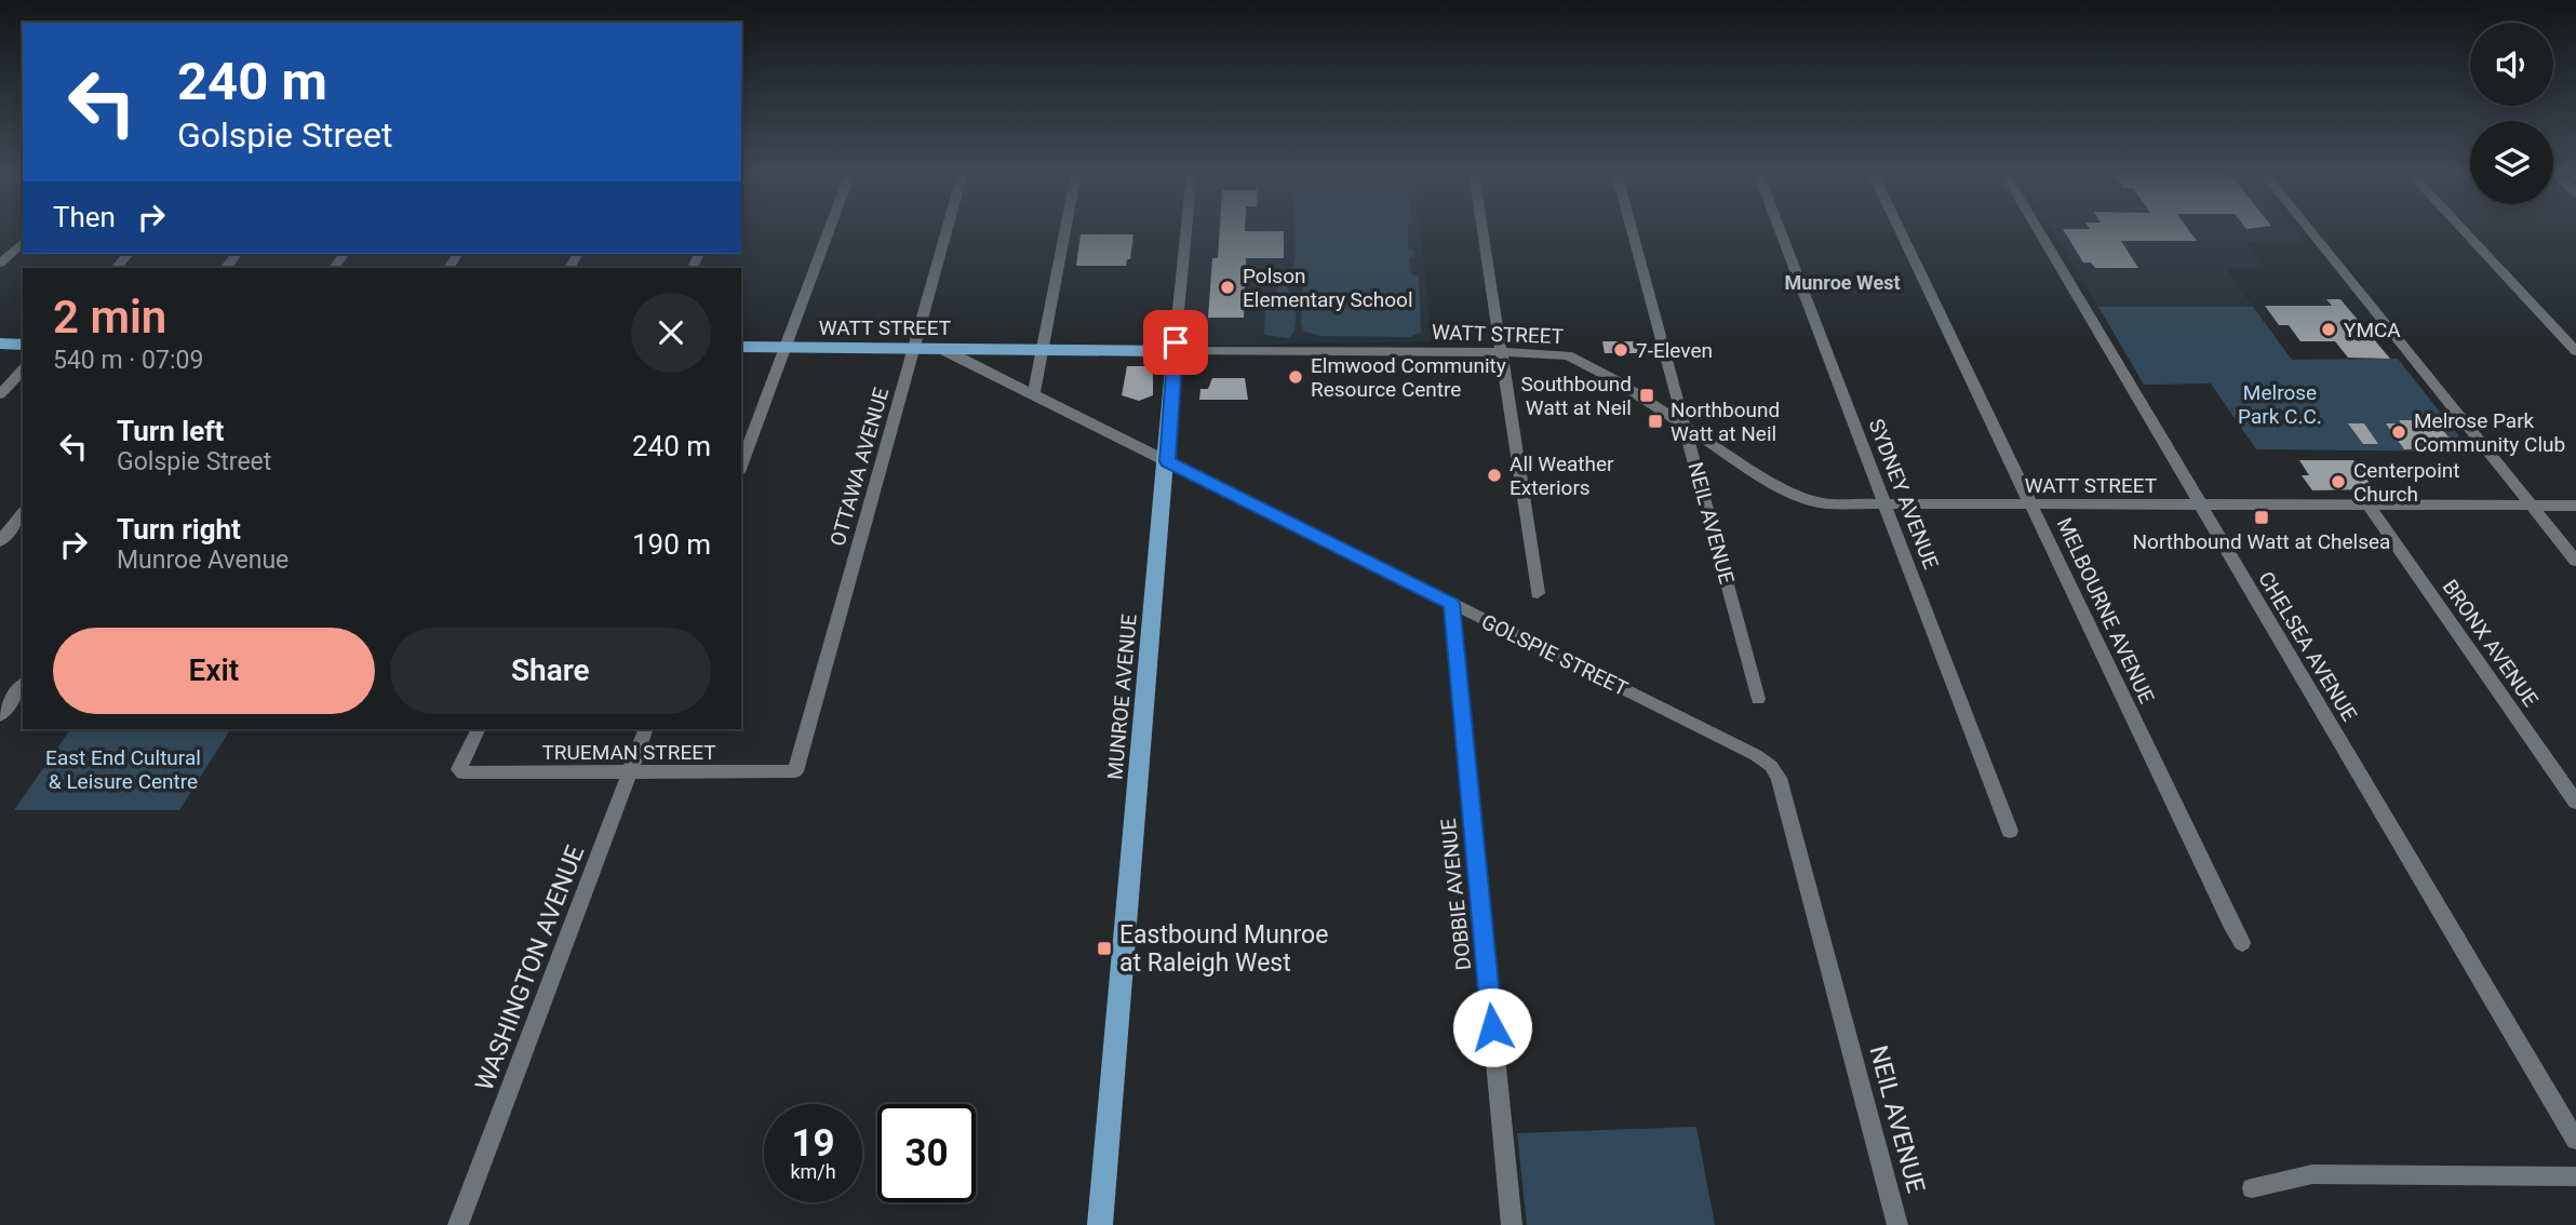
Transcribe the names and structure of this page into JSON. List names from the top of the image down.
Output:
{
  "streets": {
    "main road": ["WATT STREET", "MUNROE AVENUE"],
    "street": [
      "OTTAWA AVENUE",
      "SYDNEY AVENUE",
      "NEIL AVENUE",
      "MELBOURNE AVENUE",
      "BRONX AVENUE",
      "CHELSEA AVENUE",
      "GOLSPIE STREET",
      "TRUEMAN STREET",
      "DOBBIE AVENUE",
      "WASHINGTON AVENUE"
    ]
  },
  "crossings": [
    ["WATT STREET", "OTTAWA AVENUE"],
    ["WATT STREET", "SYDNEY AVENUE"],
    ["WATT STREET", "NEIL AVENUE"],
    ["WATT STREET", "MELBOURNE AVENUE"],
    ["WATT STREET", "BRONX AVENUE"],
    ["WATT STREET", "CHELSEA AVENUE"],
    ["WATT STREET", "GOLSPIE STREET"],
    ["WATT STREET", "MUNROE AVENUE"],
    ["OTTAWA AVENUE", "GOLSPIE STREET"],
    ["OTTAWA AVENUE", "TRUEMAN STREET"],
    ["NEIL AVENUE", "GOLSPIE STREET"],
    ["GOLSPIE STREET", "MUNROE AVENUE"],
    ["GOLSPIE STREET", "DOBBIE AVENUE"],
    ["TRUEMAN STREET", "WASHINGTON AVENUE"]
  ],
  "districts": ["Munroe West"],
  "parks": ["Melrose Park C.C.", "East End Cultural & Leisure Centre"],
  "places": {
    "other": [
      "Polson Elementary School",
      "YMCA",
      "7-Eleven",
      "Elmwood Community Resource Centre",
      "Melrose Park Community Club",
      "All Weather Exteriors",
      "Centerpoint Church"
    ],
    "transit": [
      "Southbound Watt at Neil",
      "Northbound Watt at Neil",
      "Northbound Watt at Chelsea",
      "Eastbound Munroe at Raleigh West"
    ]
  },
  "page": {
    "turn": ["240 m", "Golspie Street"],
    "then": "Then",
    "heading": ["2 min", "540 m · 07:09"],
    "list": [
      {
        "name": "Turn left",
        "note": "Golspie Street",
        "value": "240 m"
      },
      {
        "name": "Turn right",
        "note": "Munroe Avenue",
        "value": "190 m"
      }
    ],
    "buttons": ["Exit", "Share"],
    "speed": "19 km/h",
    "limit": "30"
  }
}
